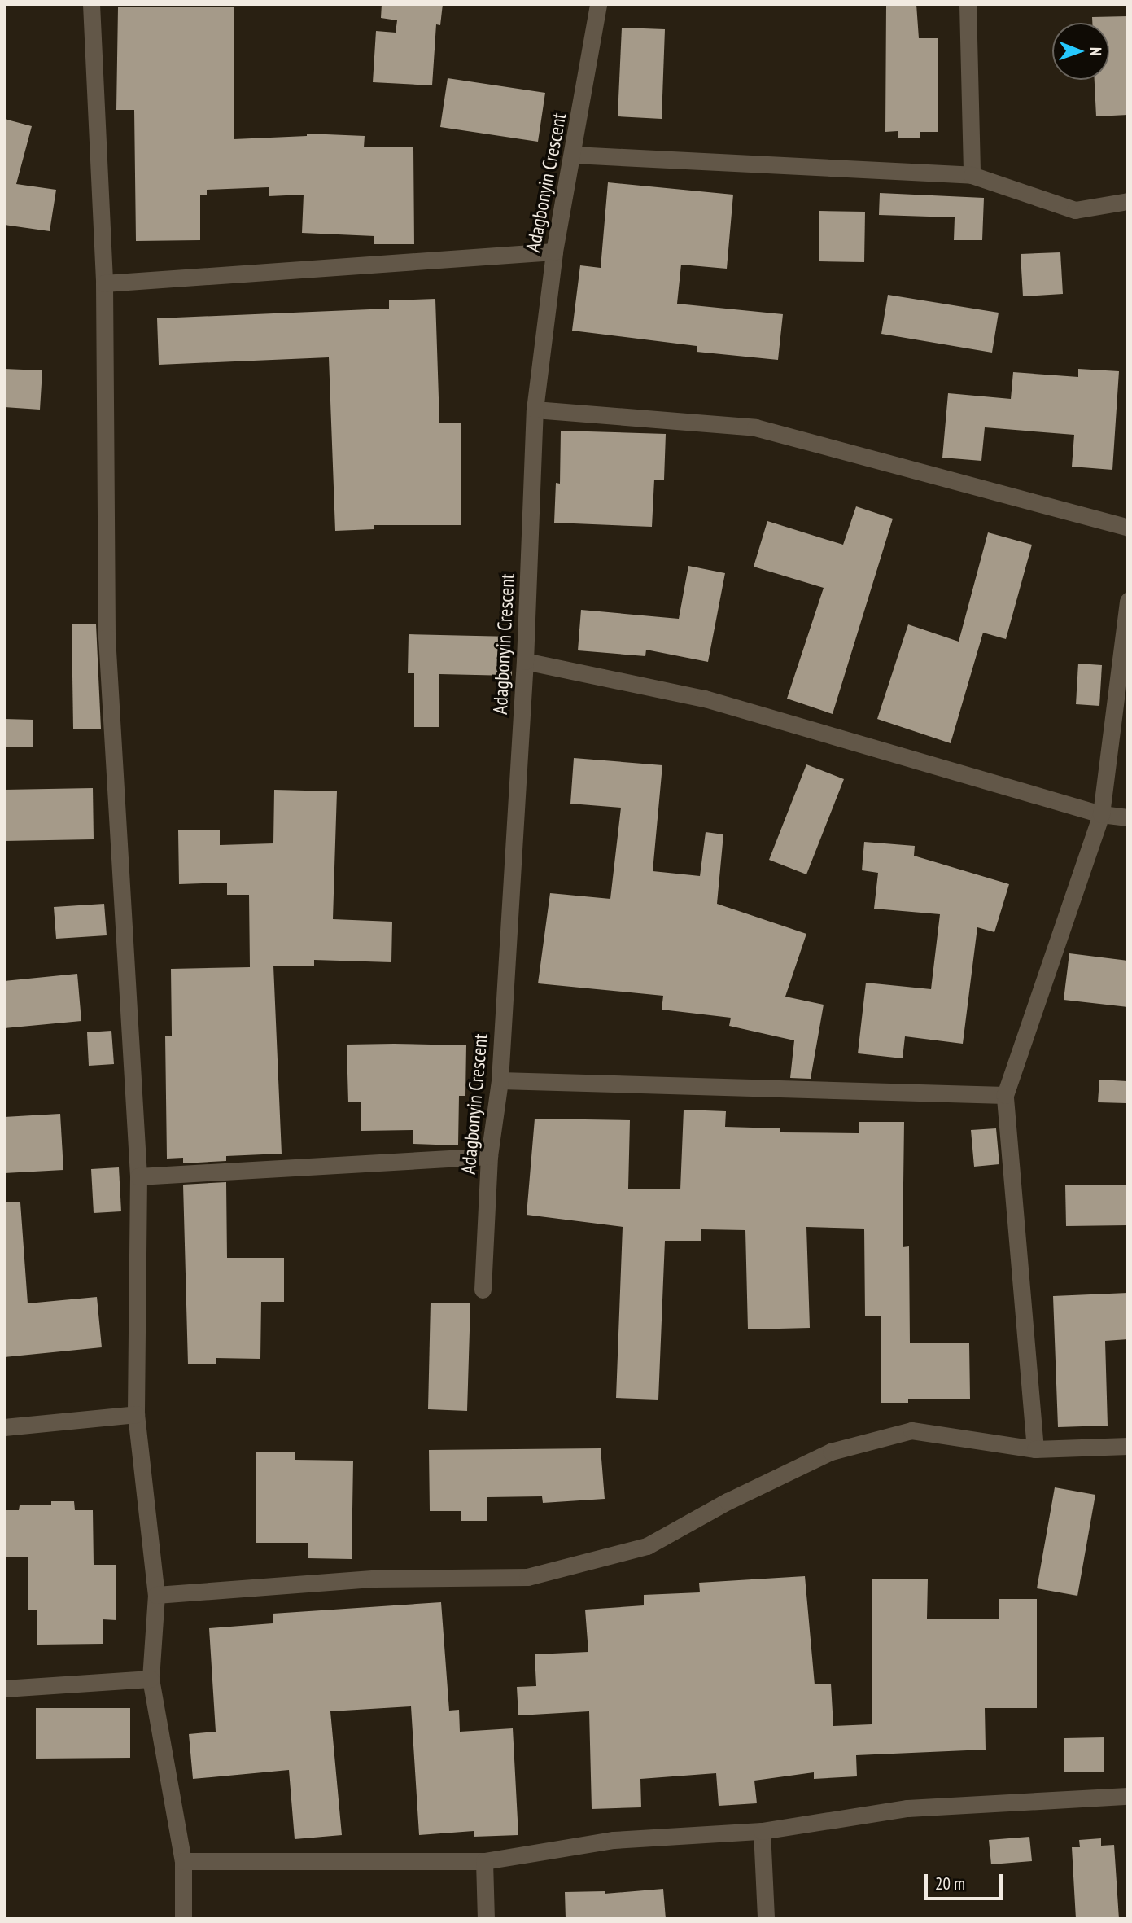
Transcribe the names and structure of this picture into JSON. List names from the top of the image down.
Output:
{
  "streets": {
    "street": ["Adagbonyin Crescent"]
  },
  "scale_bar": "20 m",
  "north": "right"
}
